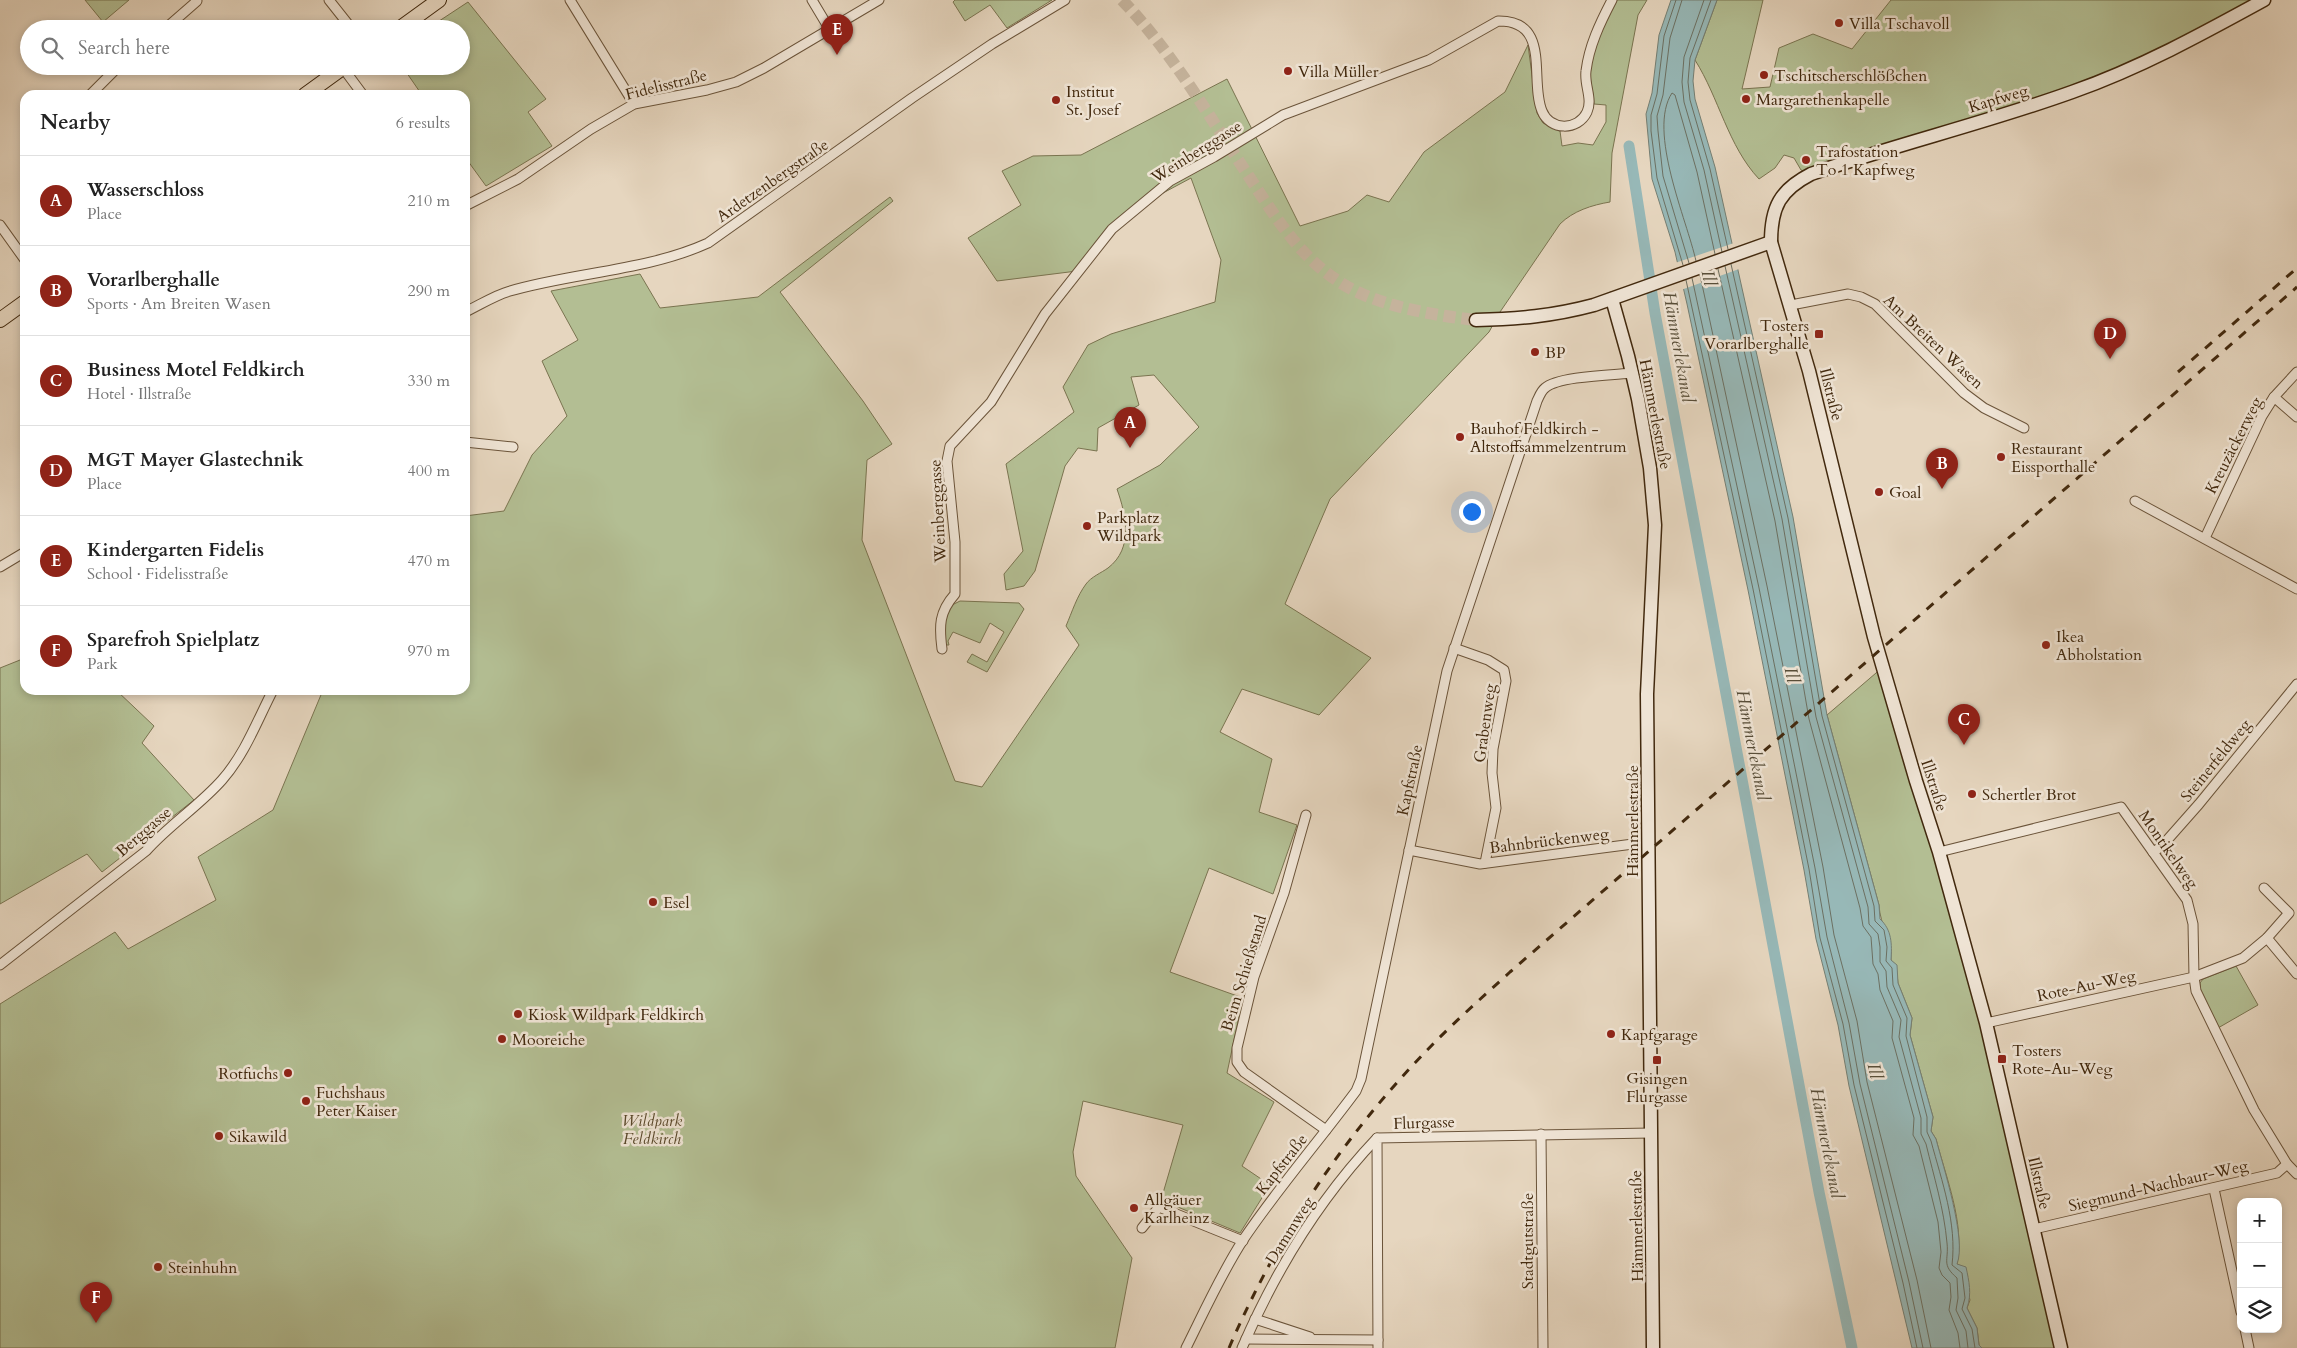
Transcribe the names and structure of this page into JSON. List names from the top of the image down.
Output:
{
  "streets": {
    "street": [
      "Fidelisstraße",
      "Kapfweg",
      "Weinberggasse",
      "Ardetzenbergstraße",
      "Am Breiten Wasen",
      "Illstraße",
      "Hämmerlestraße",
      "Kreuzäckerweg",
      "Grabenweg",
      "Steinerfeldweg",
      "Kapfstraße",
      "Berggasse",
      "Bahnbrückenweg",
      "Montikelweg",
      "Beim Schießstand",
      "Rote-Au-Weg",
      "Flurgasse",
      "Siegmund-Nachbaur-Weg",
      "Dammweg",
      "Stadtgutstraße"
    ]
  },
  "crossings": [
    ["Kapfweg", "Illstraße"],
    ["Am Breiten Wasen", "Illstraße"],
    ["Illstraße", "Montikelweg"],
    ["Illstraße", "Rote-Au-Weg"],
    ["Illstraße", "Siegmund-Nachbaur-Weg"],
    ["Hämmerlestraße", "Kapfstraße"],
    ["Hämmerlestraße", "Flurgasse"],
    ["Grabenweg", "Kapfstraße"],
    ["Grabenweg", "Bahnbrückenweg"],
    ["Steinerfeldweg", "Montikelweg"],
    ["Kapfstraße", "Bahnbrückenweg"],
    ["Kapfstraße", "Beim Schießstand"],
    ["Montikelweg", "Rote-Au-Weg"],
    ["Montikelweg", "Siegmund-Nachbaur-Weg"],
    ["Flurgasse", "Dammweg"],
    ["Flurgasse", "Stadtgutstraße"]
  ],
  "water": ["Ill", "Hämmerlekanal"],
  "parks": ["Wildpark Feldkirch"],
  "places": {
    "other": [
      "Villa Tschavoll",
      "Villa Müller",
      "Tschitscherschlößchen",
      "Margarethenkapelle",
      "Institut St. Josef",
      "Trafostation To 1 Kapfweg",
      "BP",
      "Bauhof Feldkirch - Altstoffsammelzentrum",
      "Restaurant Eissporthalle",
      "Goal",
      "Parkplatz Wildpark",
      "Ikea Abholstation",
      "Schertler Brot",
      "Esel",
      "Kiosk Wildpark Feldkirch",
      "Kapfgarage",
      "Mooreiche",
      "Rotfuchs",
      "Fuchshaus Peter Kaiser",
      "Sikawild",
      "Allgäuer Karlheinz",
      "Steinhuhn"
    ],
    "transit": ["Tosters Vorarlberghalle", "Tosters Rote-Au-Weg", "Gisingen Flurgasse"]
  },
  "page": {
    "pins": [
      "E",
      "D",
      "A",
      "B",
      "C",
      "F"
    ],
    "search": "Search here",
    "heading": ["Nearby", "6 results"],
    "list": [
      {
        "mark": "A",
        "name": "Wasserschloss",
        "note": "Place",
        "value": "210 m"
      },
      {
        "mark": "B",
        "name": "Vorarlberghalle",
        "note": "Sports · Am Breiten Wasen",
        "value": "290 m"
      },
      {
        "mark": "C",
        "name": "Business Motel Feldkirch",
        "note": "Hotel · Illstraße",
        "value": "330 m"
      },
      {
        "mark": "D",
        "name": "MGT Mayer Glastechnik",
        "note": "Place",
        "value": "400 m"
      },
      {
        "mark": "E",
        "name": "Kindergarten Fidelis",
        "note": "School · Fidelisstraße",
        "value": "470 m"
      },
      {
        "mark": "F",
        "name": "Sparefroh Spielplatz",
        "note": "Park",
        "value": "970 m"
      }
    ],
    "map_buttons": ["+", "−"]
  }
}
